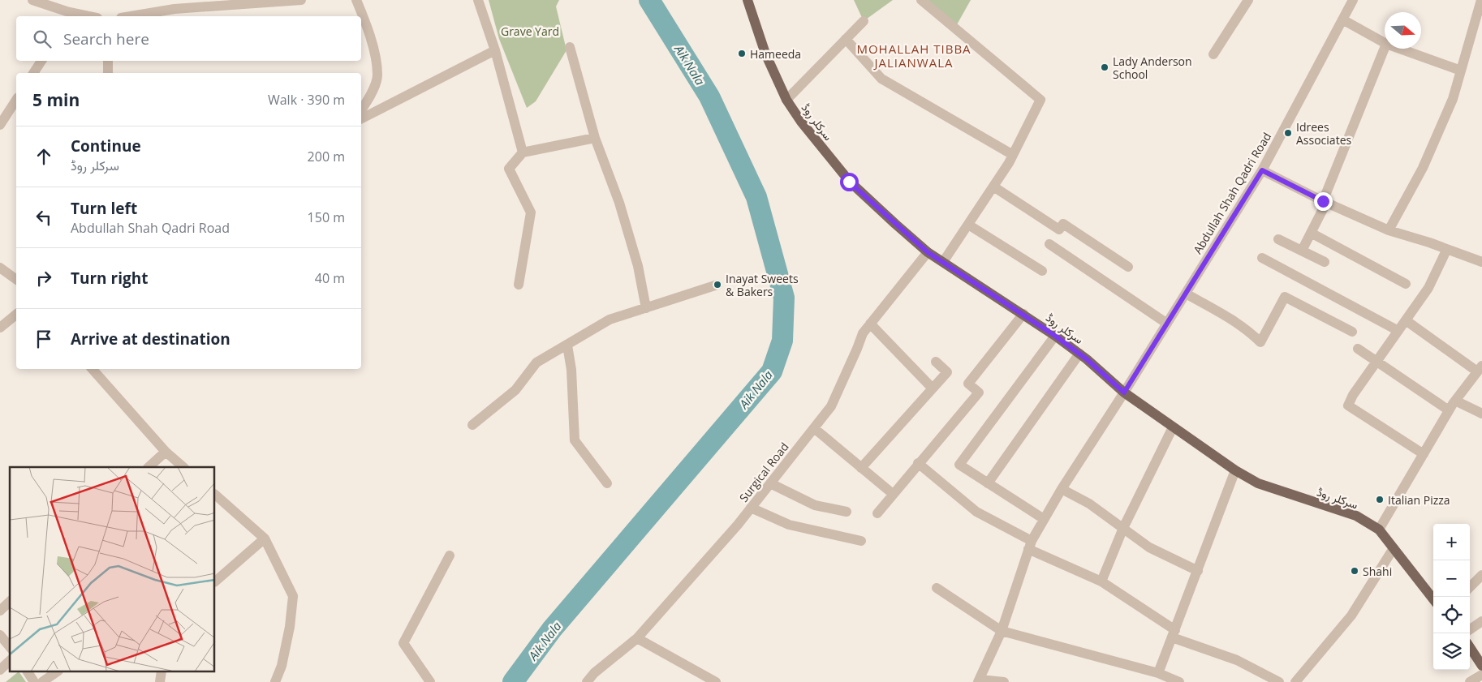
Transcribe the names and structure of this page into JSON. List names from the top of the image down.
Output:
{
  "streets": {
    "main road": ["سرکلر روڈ"],
    "street": ["Abdullah Shah Qadri Road", "Surgical Road"]
  },
  "crossings": [
    ["سرکلر روڈ", "Abdullah Shah Qadri Road"],
    ["سرکلر روڈ", "Surgical Road"]
  ],
  "districts": ["MOHALLAH TIBBA JALIANWALA"],
  "water": ["Aik Nala"],
  "parks": ["Grave Yard"],
  "places": [
    "Hameeda",
    "Lady Anderson School",
    "Idrees Associates",
    "Inayat Sweets & Bakers",
    "Italian Pizza",
    "Shahi"
  ],
  "north": "right",
  "page": {
    "search": "Search here",
    "heading": ["5 min", "Walk · 390 m"],
    "list": [
      ["Continue", "سرکلر روڈ", "200 m"],
      ["Turn left", "Abdullah Shah Qadri Road", "150 m"],
      ["Turn right", "40 m"],
      "Arrive at destination"
    ],
    "map_buttons": ["+", "−"]
  }
}
